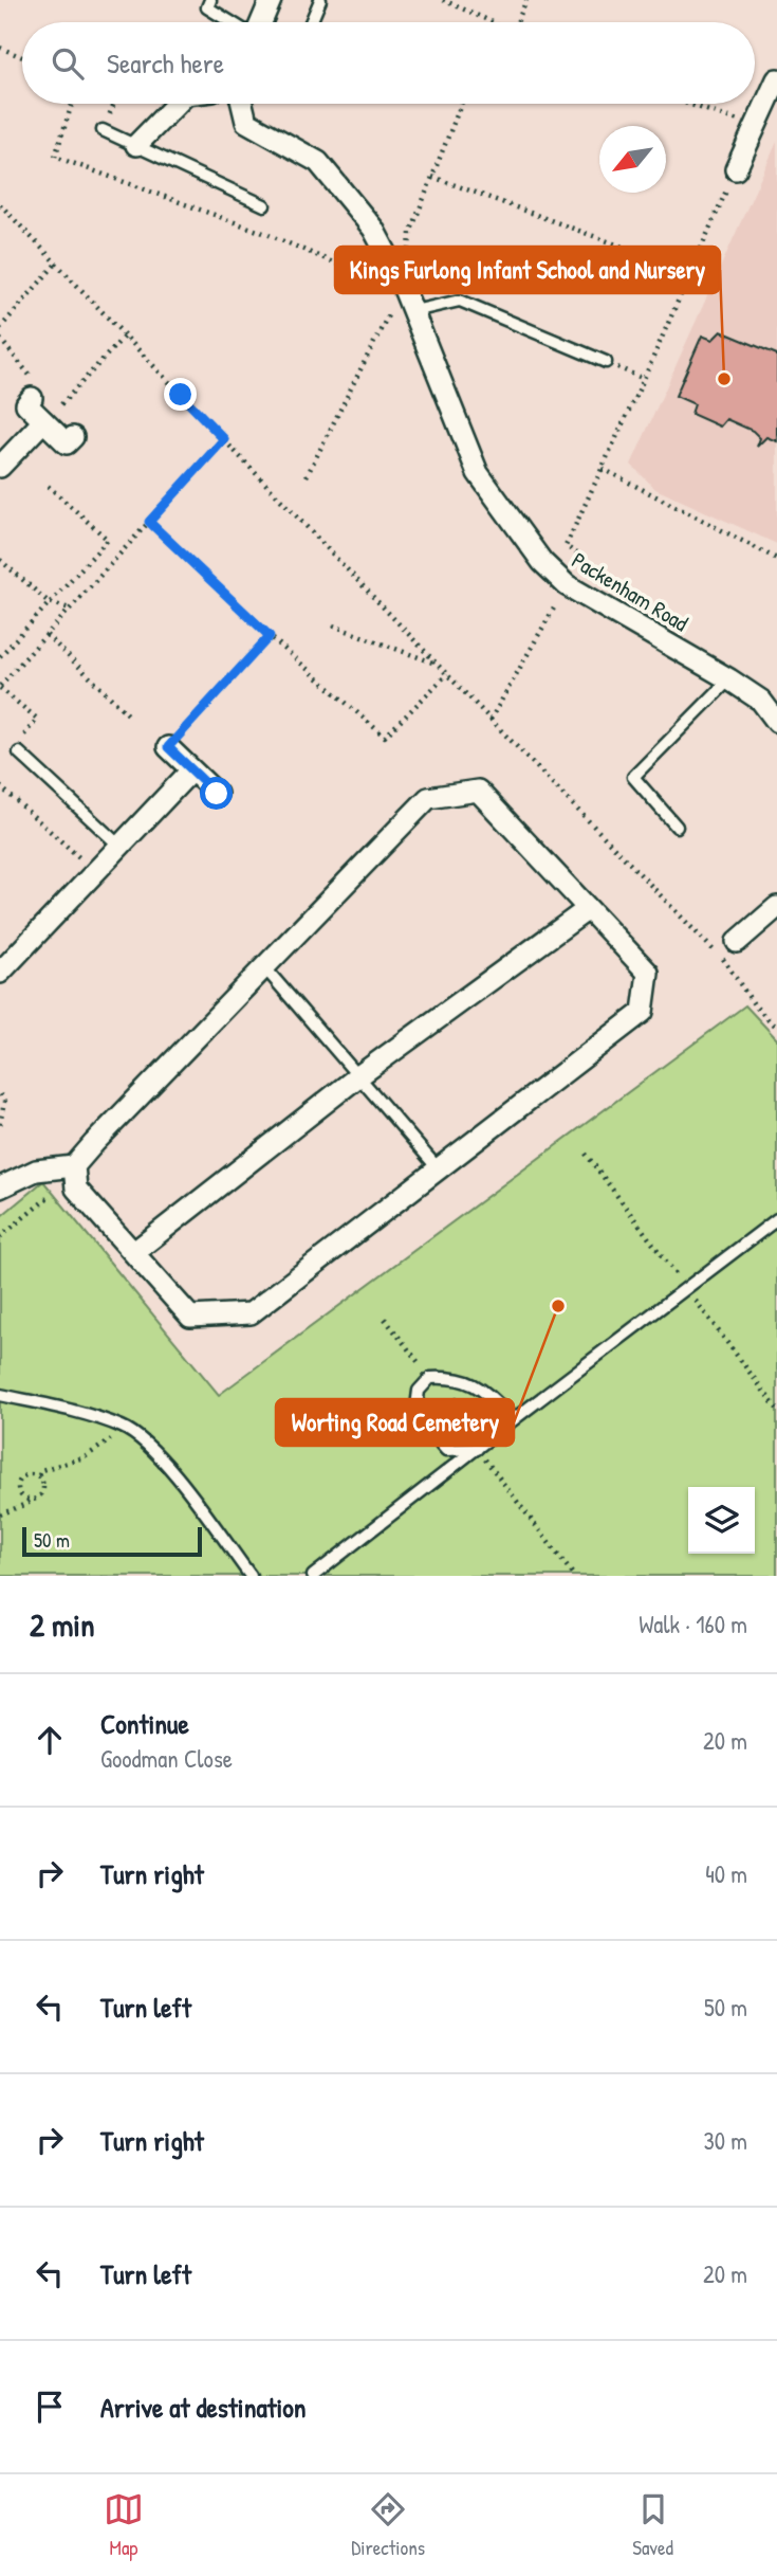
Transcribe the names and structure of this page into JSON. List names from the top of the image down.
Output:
{
  "streets": {
    "street": ["Packenham Road"]
  },
  "places": ["Kings Furlong Infant School and Nursery", "Worting Road Cemetery"],
  "scale_bar": "50 m",
  "north": "bottom left",
  "page": {
    "search": "Search here",
    "scale": "50 m",
    "heading": ["2 min", "Walk · 160 m"],
    "list": [
      ["Continue", "Goodman Close", "20 m"],
      ["Turn right", "40 m"],
      ["Turn left", "50 m"],
      ["Turn right", "30 m"],
      ["Turn left", "20 m"],
      "Arrive at destination"
    ],
    "nav": ["Map", "Directions", "Saved"]
  }
}
